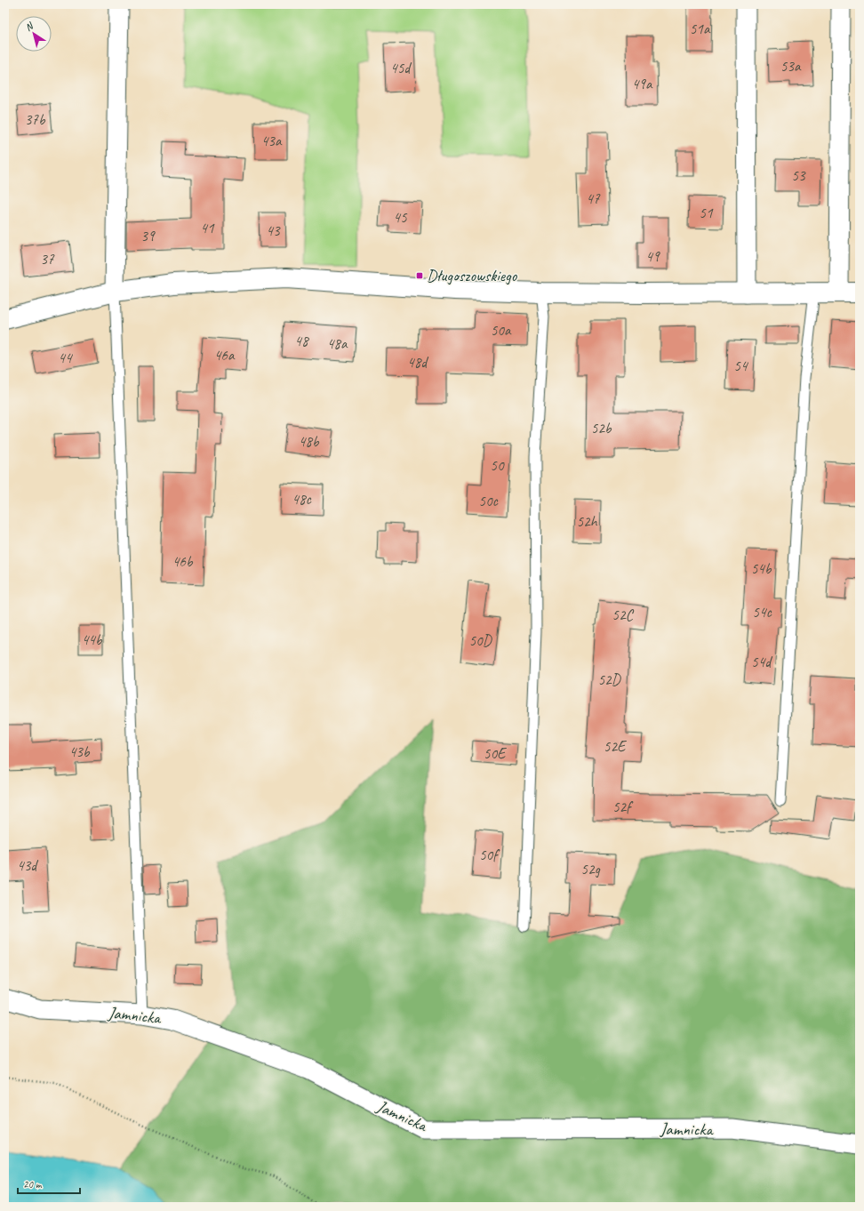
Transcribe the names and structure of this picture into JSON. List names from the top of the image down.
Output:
{
  "streets": {
    "street": ["Jamnicka"]
  },
  "places": {
    "transit": ["Długoszowskiego"]
  },
  "house_numbers": [
    "51a",
    "53a",
    "45d",
    "49a",
    "37b",
    "43a",
    "53",
    "47",
    "51",
    "45",
    "41",
    "43",
    "39",
    "49",
    "37",
    "50a",
    "48",
    "48a",
    "46a",
    "44",
    "48d",
    "54",
    "52b",
    "48b",
    "50",
    "48c",
    "50c",
    "52h",
    "46b",
    "54b",
    "54c",
    "52C",
    "44b",
    "50D",
    "54d",
    "52D",
    "52E",
    "43b",
    "50E",
    "52f",
    "50f",
    "43d",
    "52g"
  ],
  "scale_bar": "20 m",
  "north": "top left"
}
